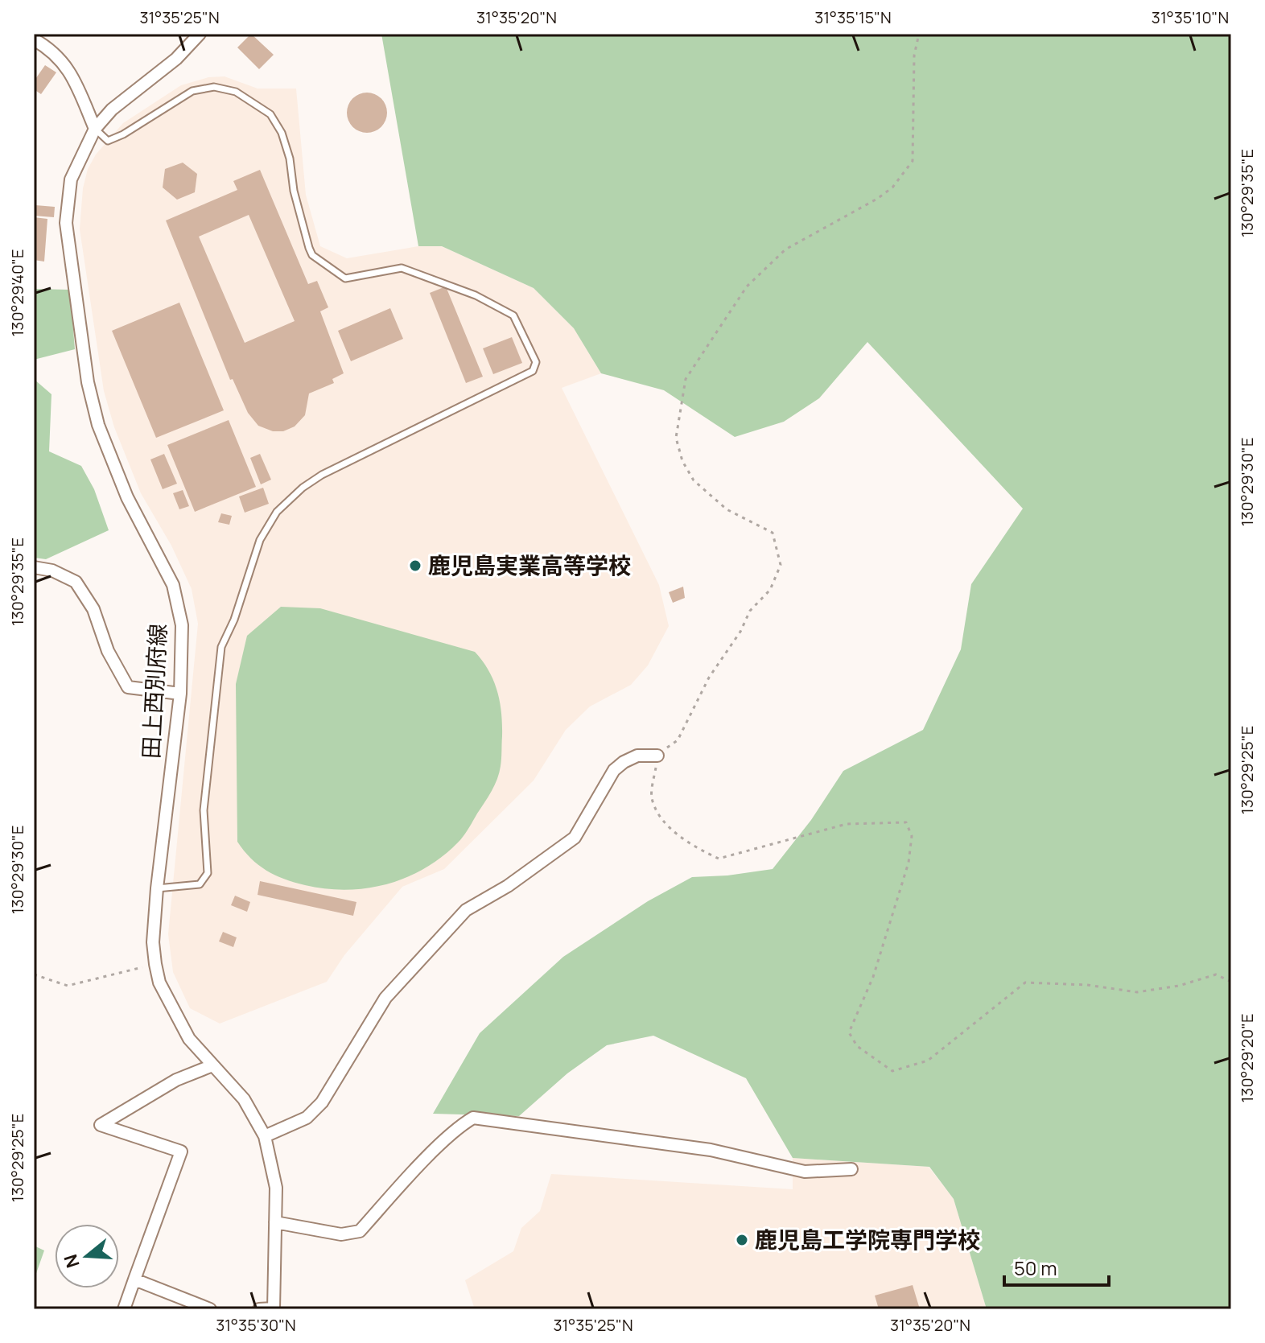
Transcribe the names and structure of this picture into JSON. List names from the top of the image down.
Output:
{
  "streets": {
    "street": ["田上西別府線"]
  },
  "places": ["鹿児島実業高等学校", "鹿児島工学院専門学校"],
  "scale_bar": "50 m",
  "north": "left",
  "coordinates": [
    "31°35'25\"N",
    "31°35'20\"N",
    "31°35'15\"N",
    "31°35'10\"N",
    "130°29'35\"E",
    "130°29'40\"E",
    "130°29'30\"E",
    "130°29'25\"E",
    "130°29'20\"E",
    "31°35'30\"N"
  ]
}
